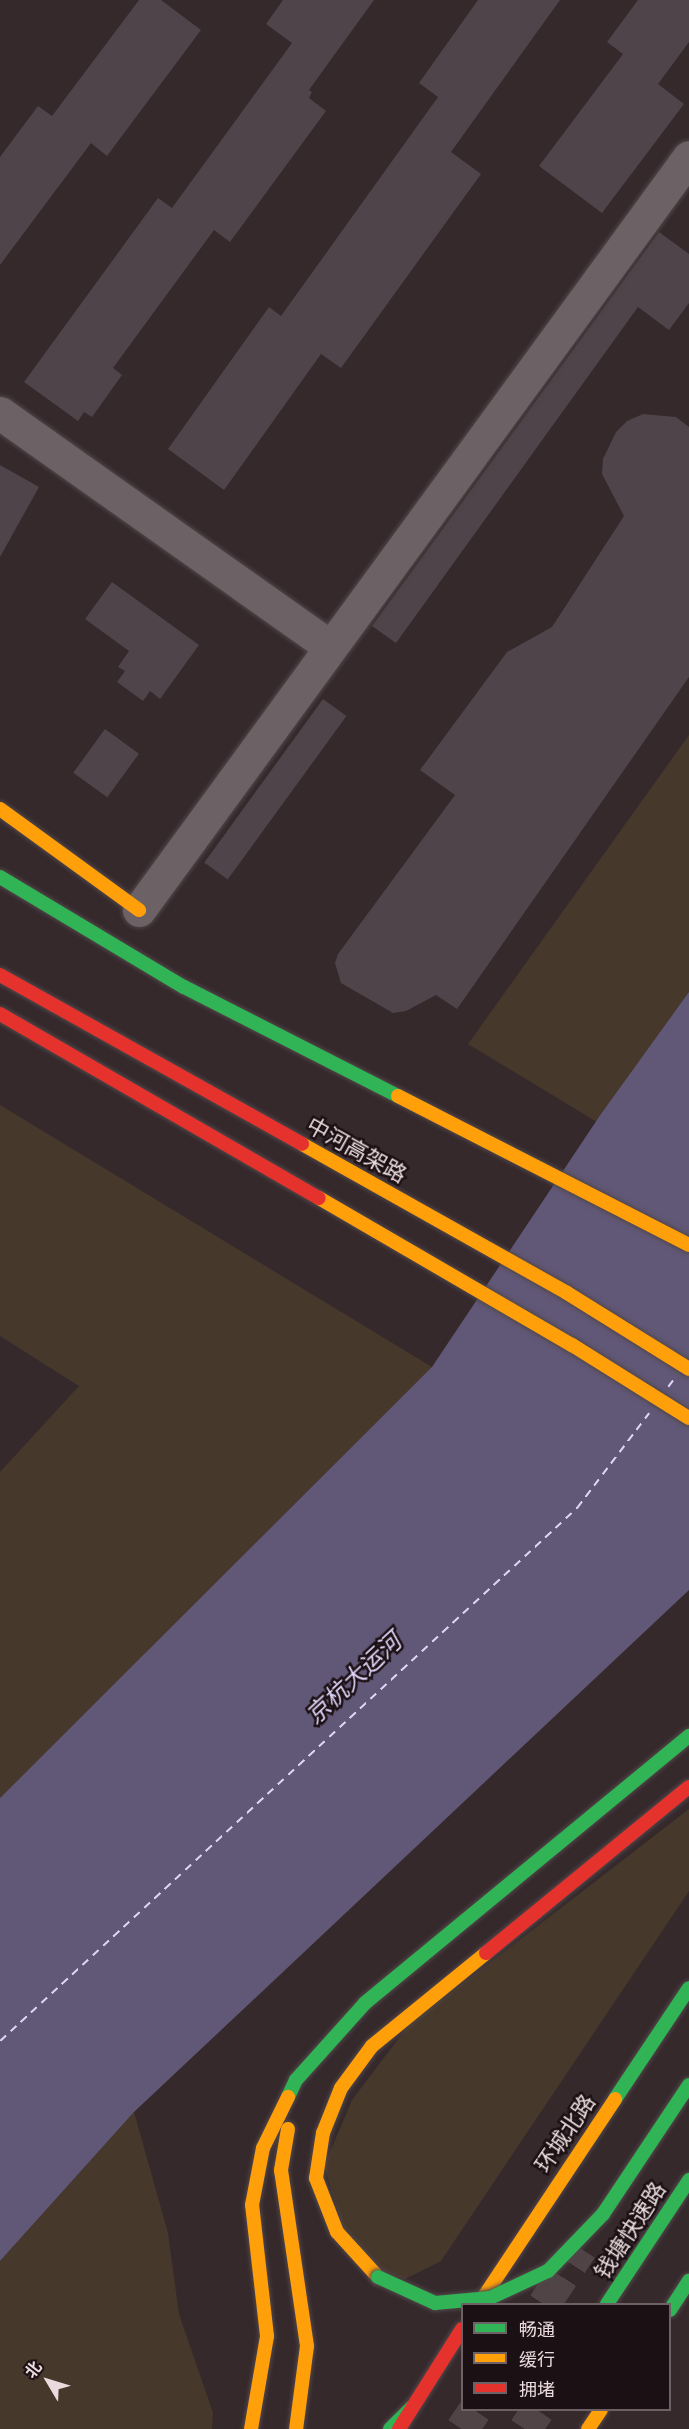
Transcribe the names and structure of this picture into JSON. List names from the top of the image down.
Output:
{
  "streets": {
    "main road": ["中河高架路", "环城北路", "钱塘快速路"]
  },
  "water": ["京杭大运河"],
  "legend": ["畅通", "缓行", "拥堵"],
  "north": "top left"
}
